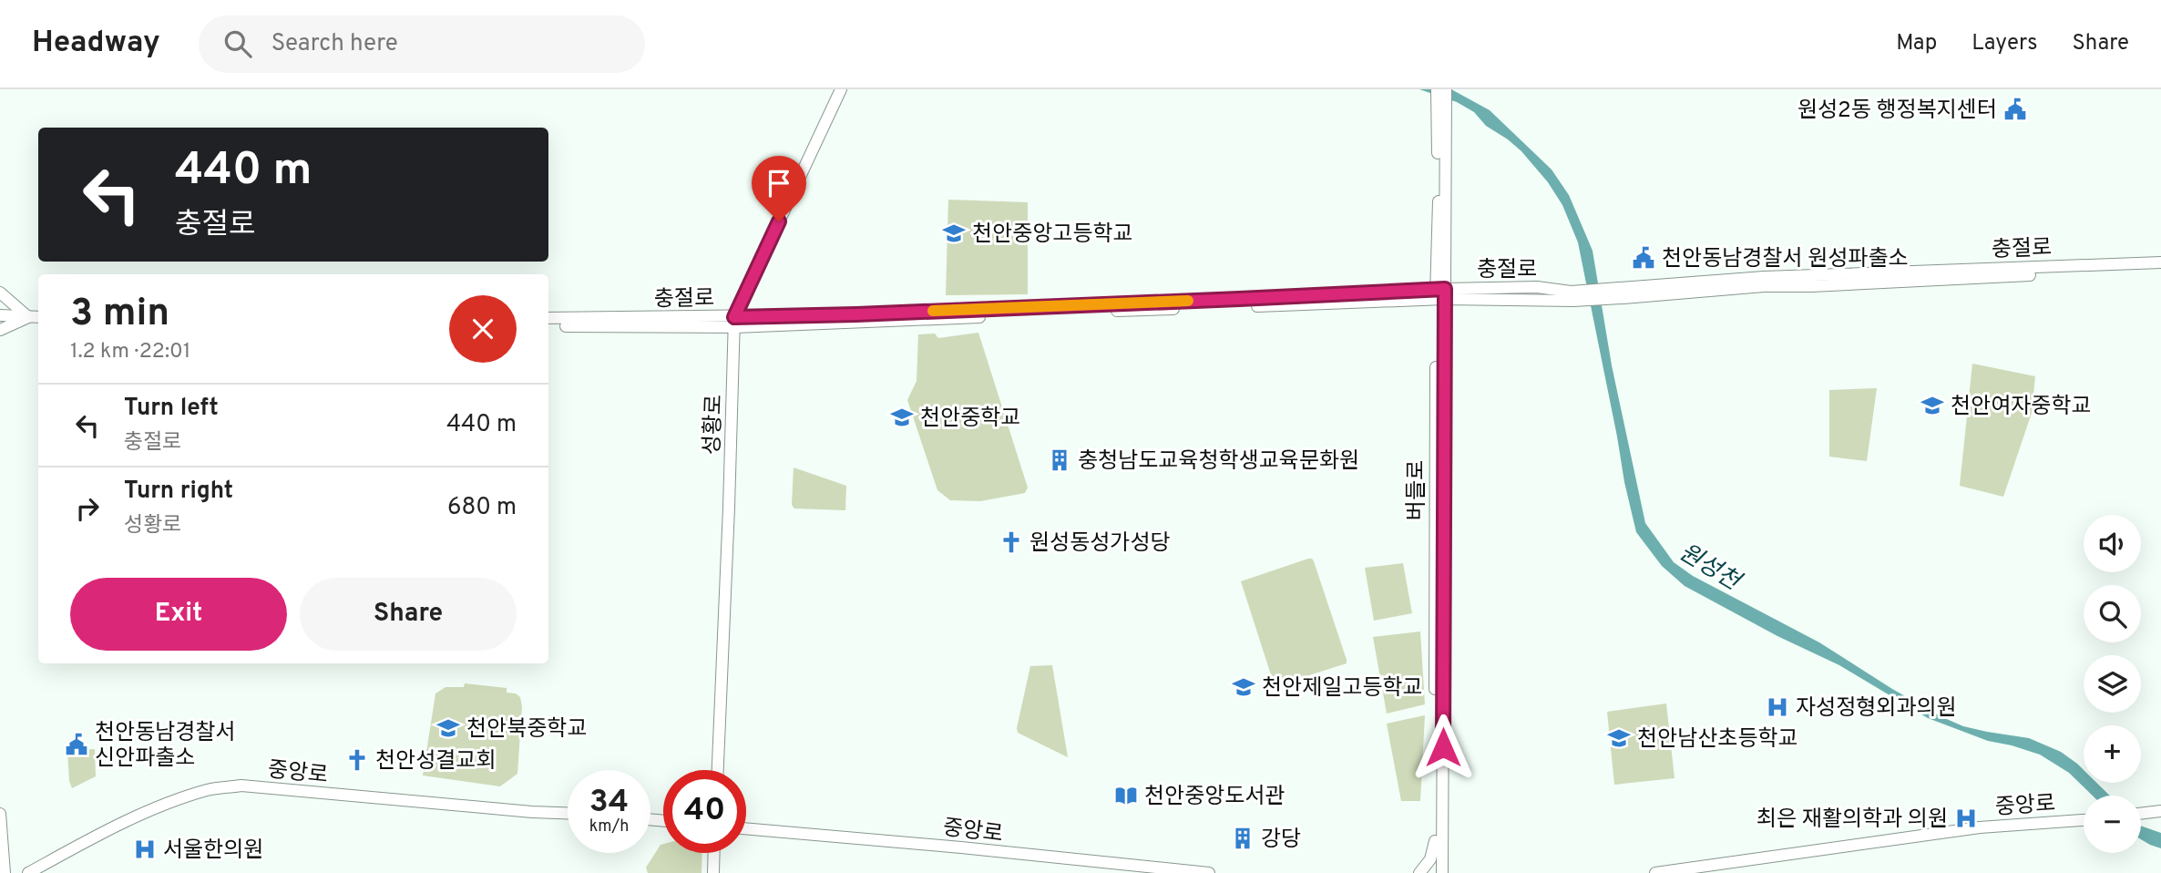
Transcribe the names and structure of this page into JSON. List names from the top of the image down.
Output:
{
  "streets": {
    "street": [
      "충절로",
      "성황로",
      "버들로",
      "중앙로"
    ]
  },
  "crossings": [
    ["충절로", "성황로"],
    ["충절로", "버들로"]
  ],
  "water": ["원성천"],
  "places": {
    "public building": ["원성2동 행정복지센터", "천안동남경찰서 원성파출소", "천안동남경찰서 신안파출소"],
    "school or university": [
      "천안중앙고등학교",
      "천안여자중학교",
      "천안중학교",
      "천안제일고등학교",
      "천안북중학교",
      "천안남산초등학교"
    ],
    "building": ["충청남도교육청학생교육문화원", "강당"],
    "church": ["원성동성가성당", "천안성결교회"],
    "hospital": ["자성정형외과의원", "최은 재활의학과 의원", "서울한의원"],
    "library": ["천안중앙도서관"]
  },
  "page": {
    "header": "Headway",
    "search": "Search here",
    "nav": ["Map", "Layers", "Share"],
    "turn": ["440 m", "충절로"],
    "heading": ["3 min", "1.2 km · 22:01"],
    "list": [
      {
        "name": "Turn left",
        "note": "충절로",
        "value": "440 m"
      },
      {
        "name": "Turn right",
        "note": "성황로",
        "value": "680 m"
      }
    ],
    "map_buttons": ["+", "−"],
    "buttons": ["Exit", "Share"],
    "speed": "34 km/h",
    "limit": "40"
  }
}
